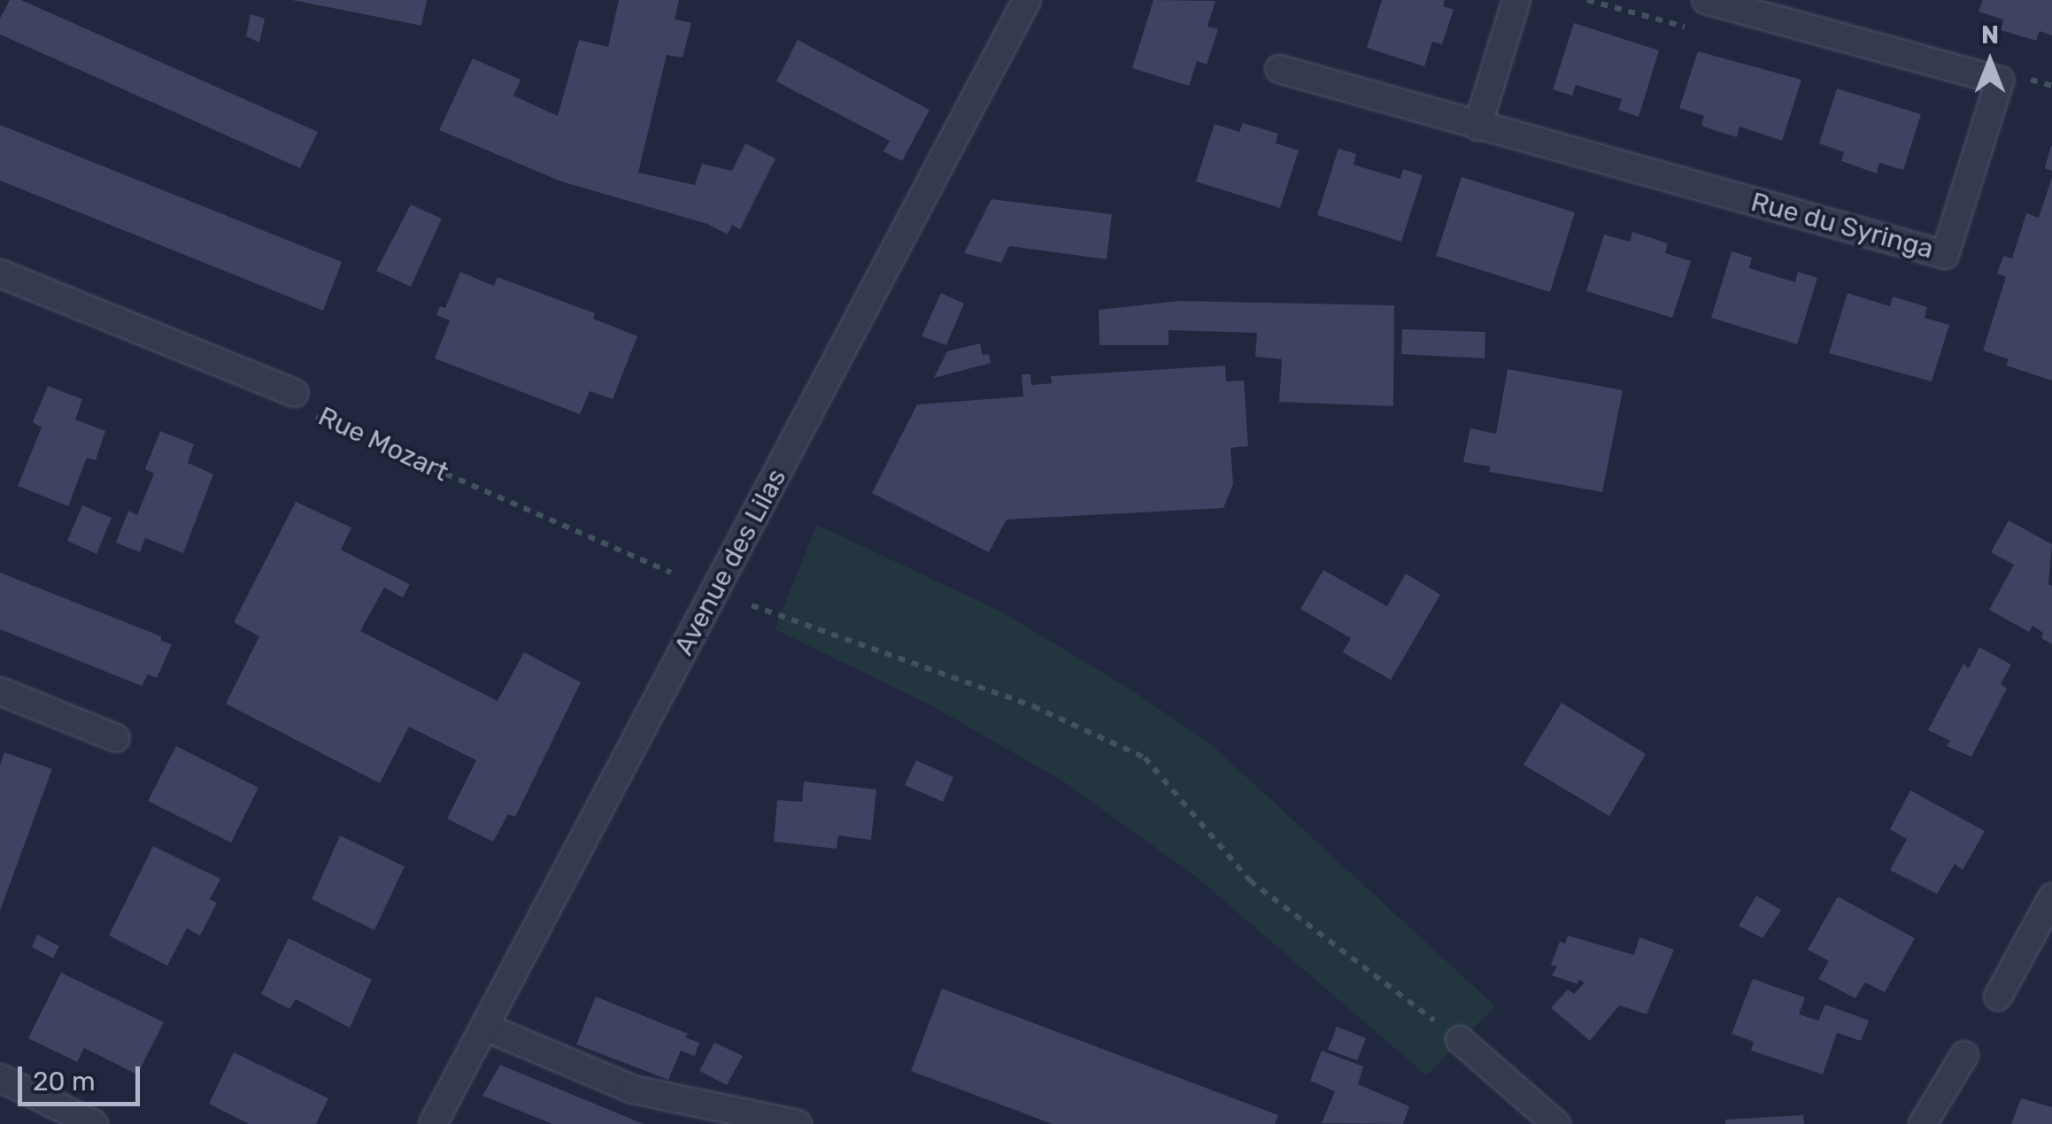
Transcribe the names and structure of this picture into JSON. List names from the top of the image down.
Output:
{
  "streets": {
    "street": ["Rue du Syringa", "Rue Mozart", "Avenue des Lilas"]
  },
  "scale_bar": "20 m",
  "north": "top"
}
